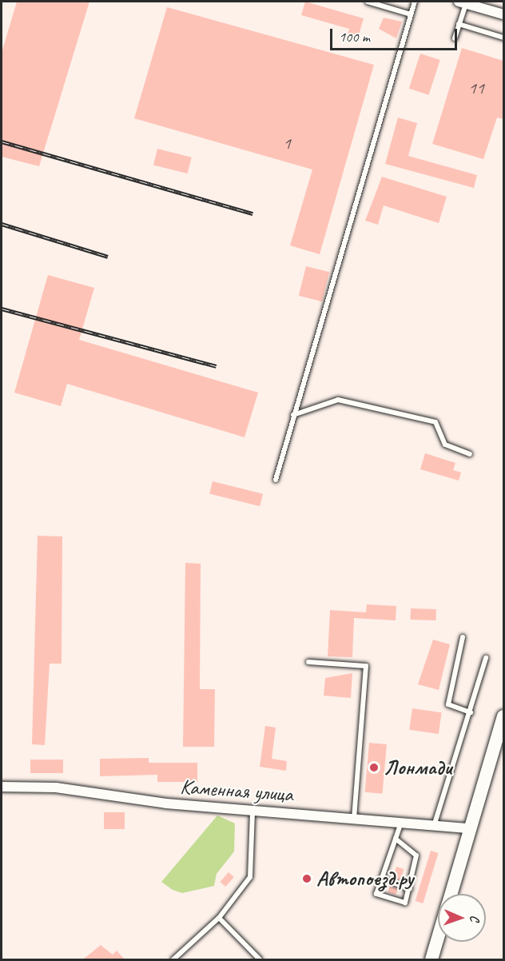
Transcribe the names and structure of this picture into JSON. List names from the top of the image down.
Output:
{
  "streets": {
    "street": ["Каменная улица"]
  },
  "places": ["Лонмади", "Автопоезд.ру"],
  "house_numbers": ["11", "1"],
  "scale_bar": "100 m",
  "north": "right"
}
